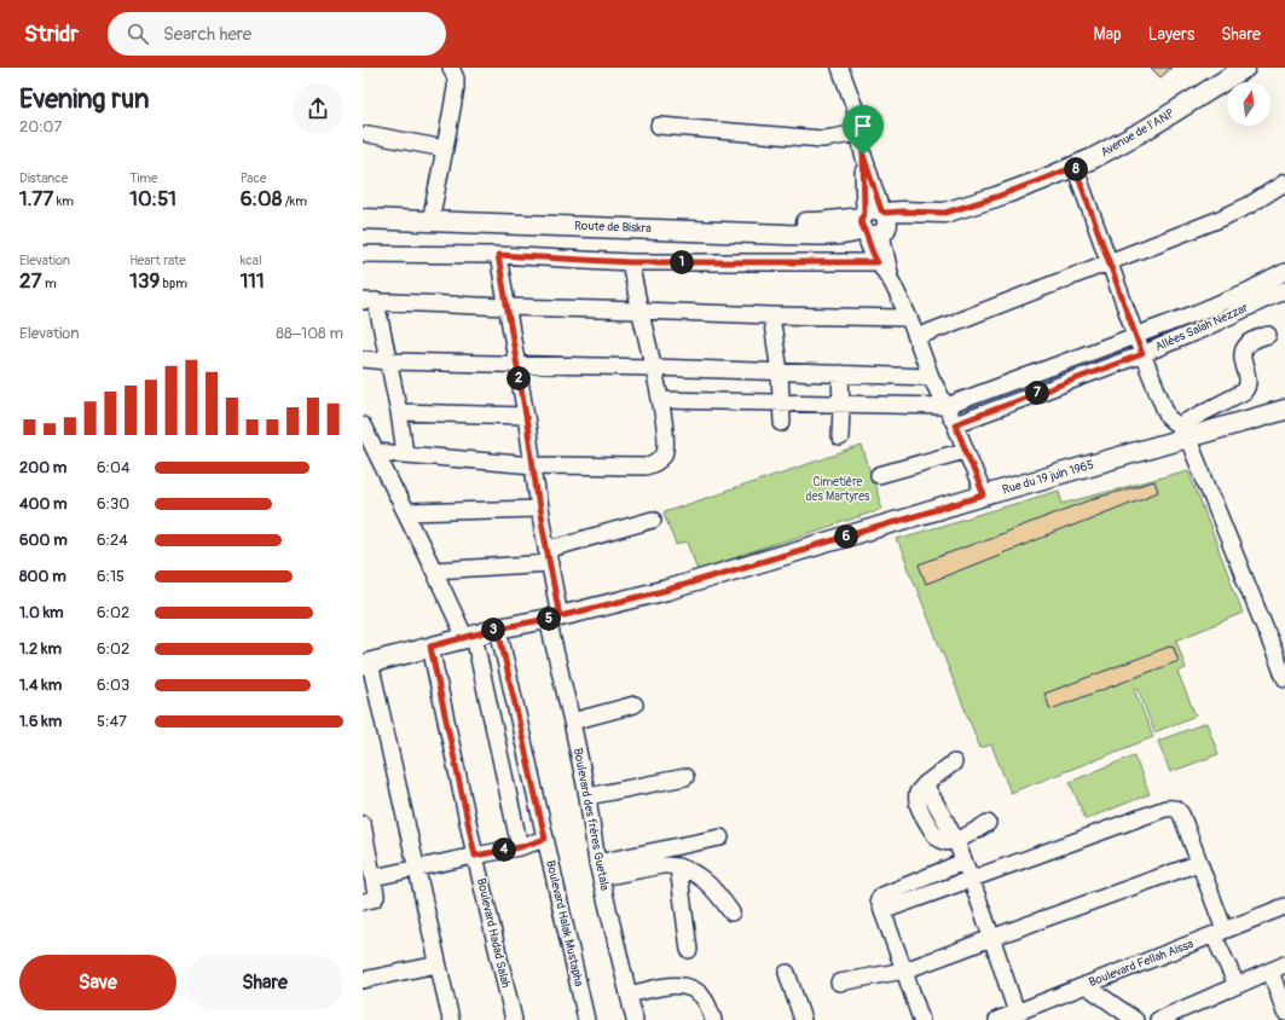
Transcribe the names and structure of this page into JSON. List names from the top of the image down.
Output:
{
  "streets": {
    "main road": ["Avenue de l'ANP", "Route de Biskra", "Rue du 19 juin 1965"],
    "street": [
      "Allées Salah Nezzar",
      "Boulevard des frères Guetala",
      "Boulevard Halak Mustapha",
      "Boulevard Hadad Salah",
      "Boulevard Fellah Aissa"
    ]
  },
  "crossings": [
    ["Avenue de l'ANP", "Route de Biskra"],
    ["Rue du 19 juin 1965", "Boulevard des frères Guetala"],
    ["Rue du 19 juin 1965", "Boulevard Halak Mustapha"],
    ["Rue du 19 juin 1965", "Boulevard Hadad Salah"]
  ],
  "parks": ["Cimetière des Martyres"],
  "north": "top",
  "page": {
    "header": "Stridr",
    "search": "Search here",
    "nav": ["Map", "Layers", "Share"],
    "heading": ["Evening run", "20:07"],
    "stats": [
      ["Distance", "1.77 km"],
      ["Time", "10:51"],
      ["Pace", "6:08 /km"],
      ["Elevation", "27 m"],
      ["Heart rate", "139 bpm"],
      ["kcal", "111"]
    ],
    "pins": [
      "8",
      "1",
      "2",
      "7",
      "6",
      "5",
      "3",
      "4"
    ],
    "chart": ["Elevation", "88–108 m"],
    "list": [
      {
        "name": "200 m",
        "note": "6:04"
      },
      {
        "name": "400 m",
        "note": "6:30"
      },
      {
        "name": "600 m",
        "note": "6:24"
      },
      {
        "name": "800 m",
        "note": "6:15"
      },
      {
        "name": "1.0 km",
        "note": "6:02"
      },
      {
        "name": "1.2 km",
        "note": "6:02"
      },
      {
        "name": "1.4 km",
        "note": "6:03"
      },
      {
        "name": "1.6 km",
        "note": "5:47"
      }
    ],
    "buttons": ["Save", "Share"]
  }
}
